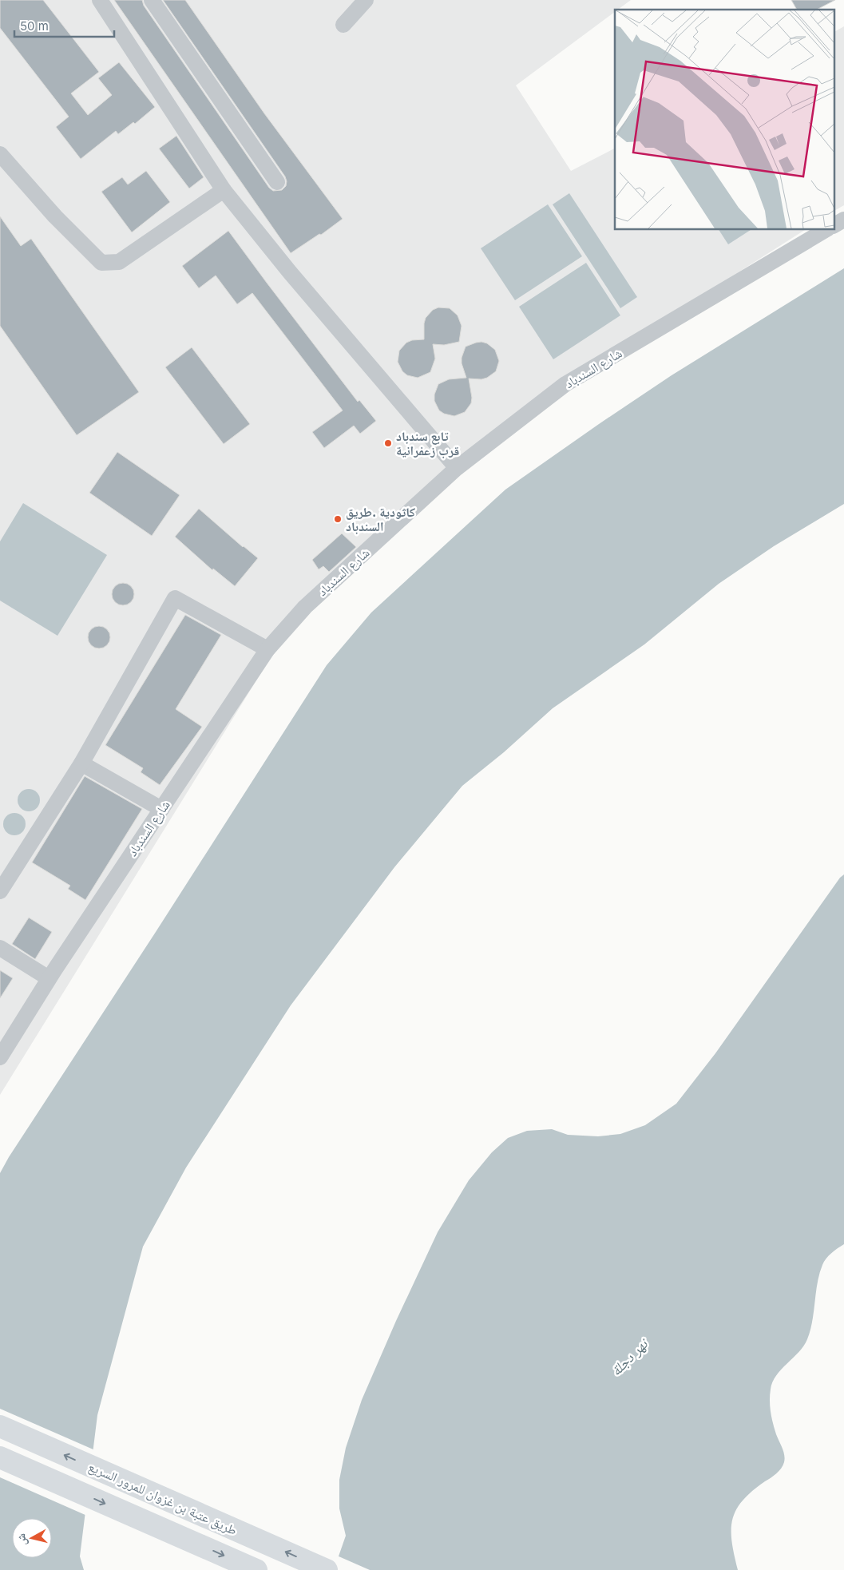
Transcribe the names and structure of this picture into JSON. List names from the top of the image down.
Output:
{
  "streets": {
    "highway": ["طريق عتبة بن غزوان للمرور السريع"],
    "street": ["شارع السندباد"]
  },
  "water": ["نهر دجلة"],
  "places": ["تابع سندباد قرب زعفرانية", "كاثودية .طريق السندباد"],
  "scale_bar": "50 m",
  "north": "left"
}
